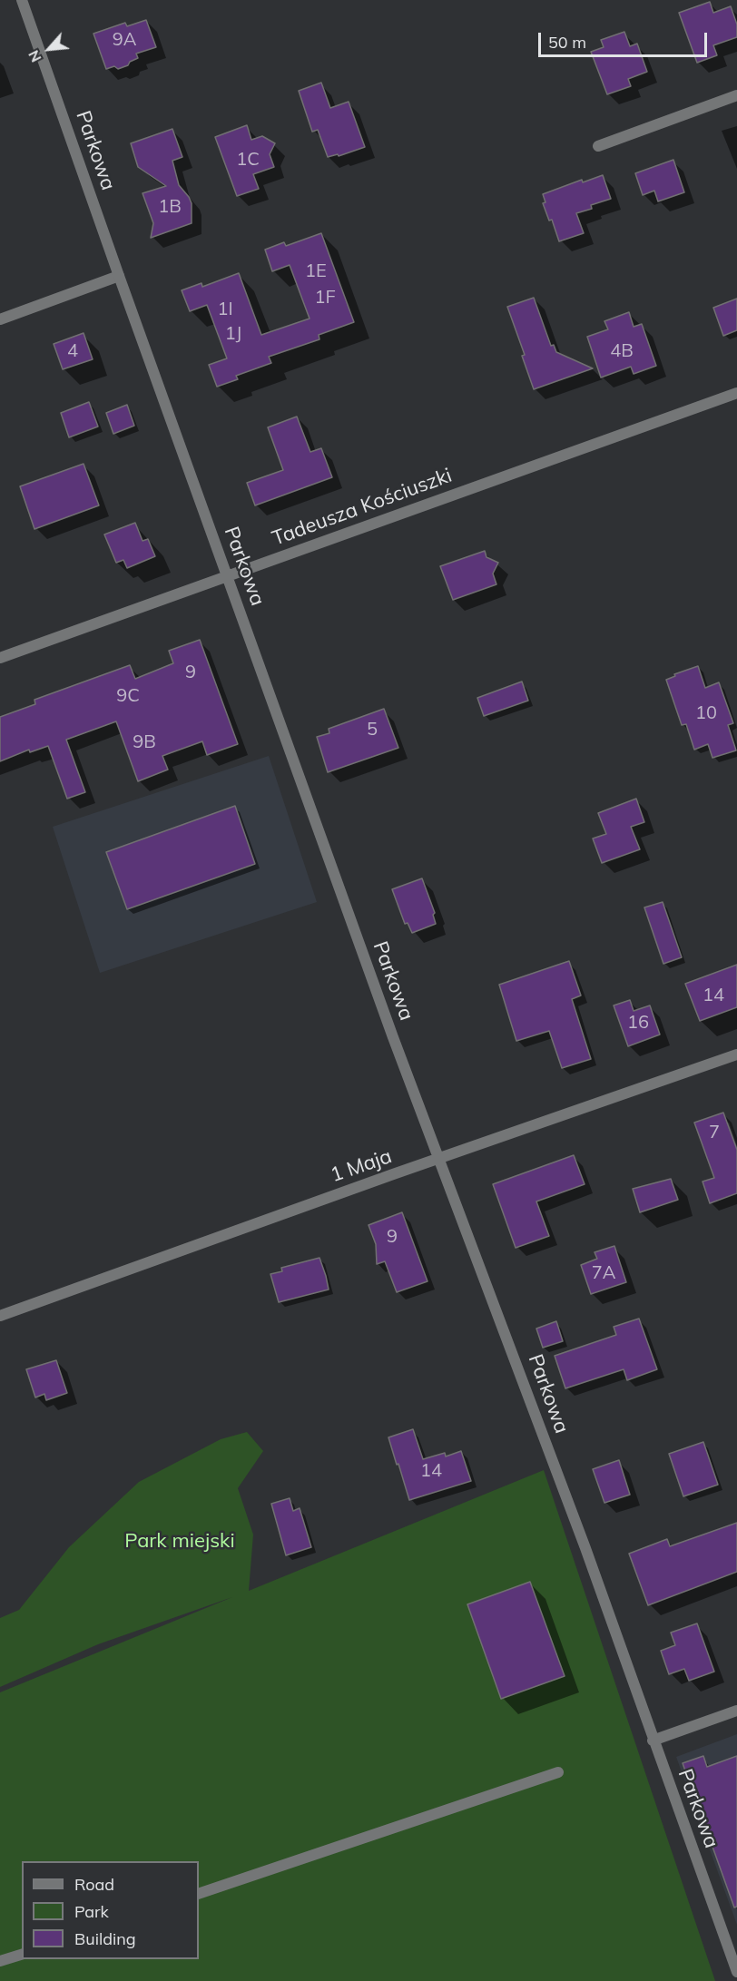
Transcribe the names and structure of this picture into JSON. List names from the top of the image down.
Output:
{
  "streets": {
    "street": ["Parkowa", "Tadeusza Kościuszki", "1 Maja"]
  },
  "crossings": [
    ["Parkowa", "Tadeusza Kościuszki"],
    ["Parkowa", "1 Maja"]
  ],
  "parks": ["Park miejski"],
  "house_numbers": [
    "9A",
    "1C",
    "1B",
    "1E",
    "1F",
    "1I",
    "1J",
    "4",
    "4B",
    "9",
    "9C",
    "10",
    "5",
    "9B",
    "14",
    "16",
    "7",
    "9",
    "7A",
    "14"
  ],
  "legend": ["Road", "Park", "Building"],
  "scale_bar": "50 m",
  "north": "bottom left"
}
